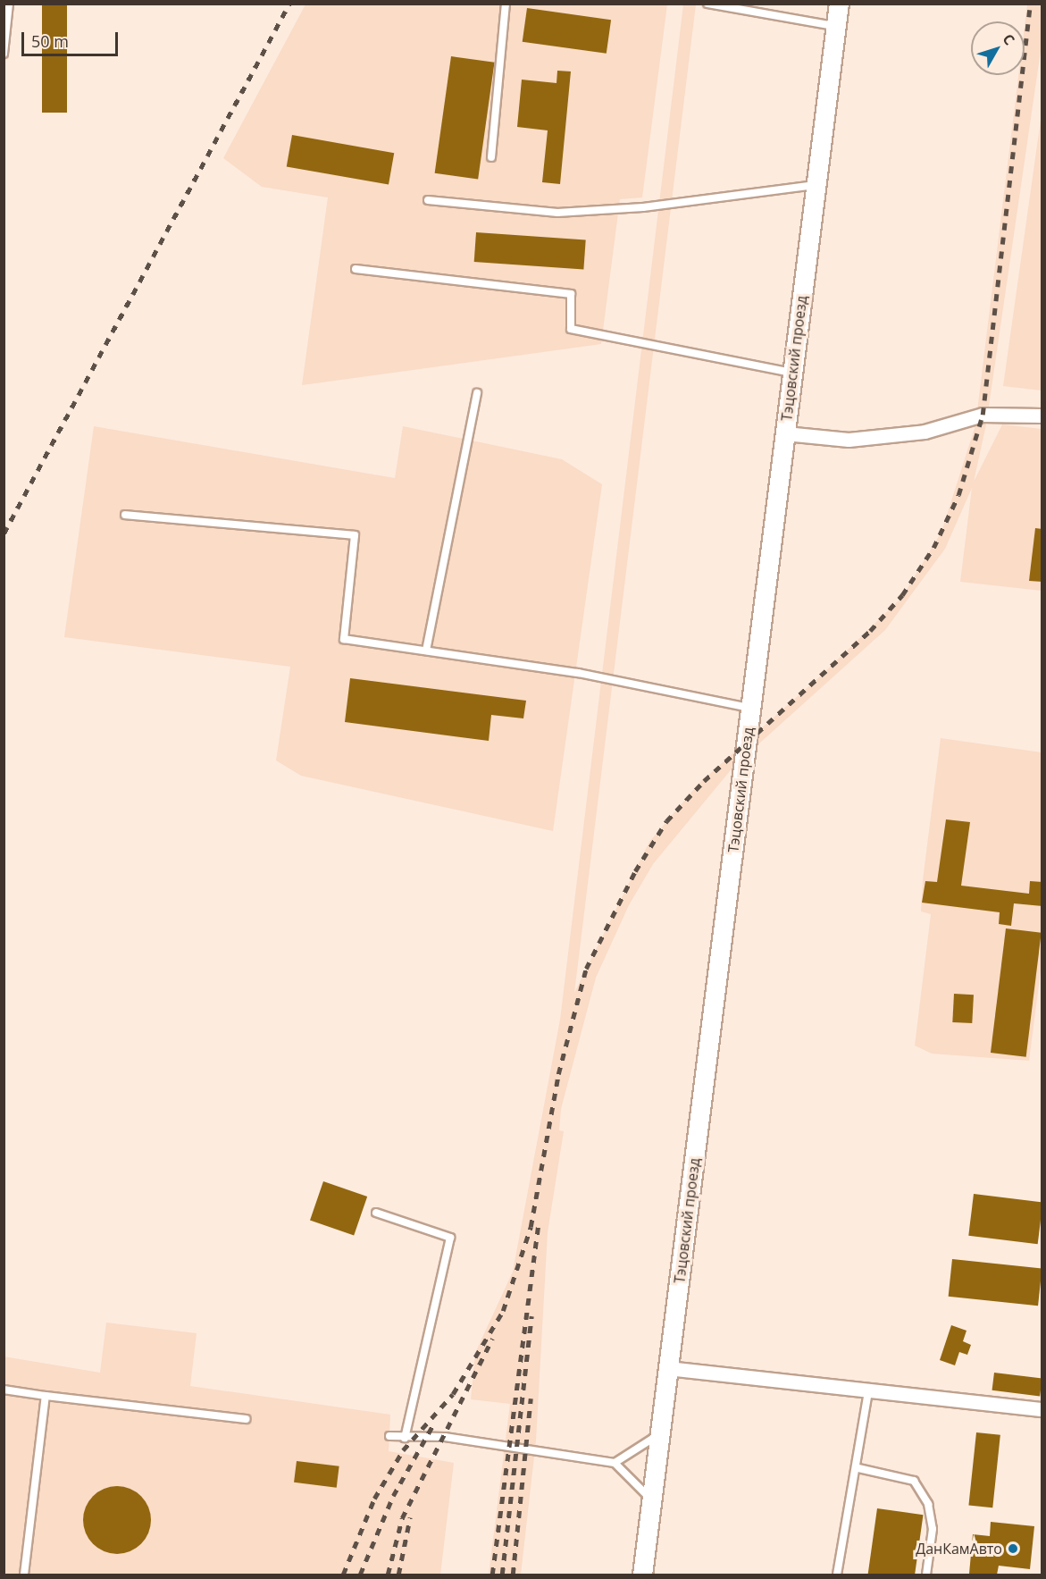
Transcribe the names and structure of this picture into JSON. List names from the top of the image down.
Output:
{
  "streets": {
    "street": ["Тэцовский проезд"]
  },
  "places": ["ДанКамАвто"],
  "scale_bar": "50 m",
  "north": "top right"
}
